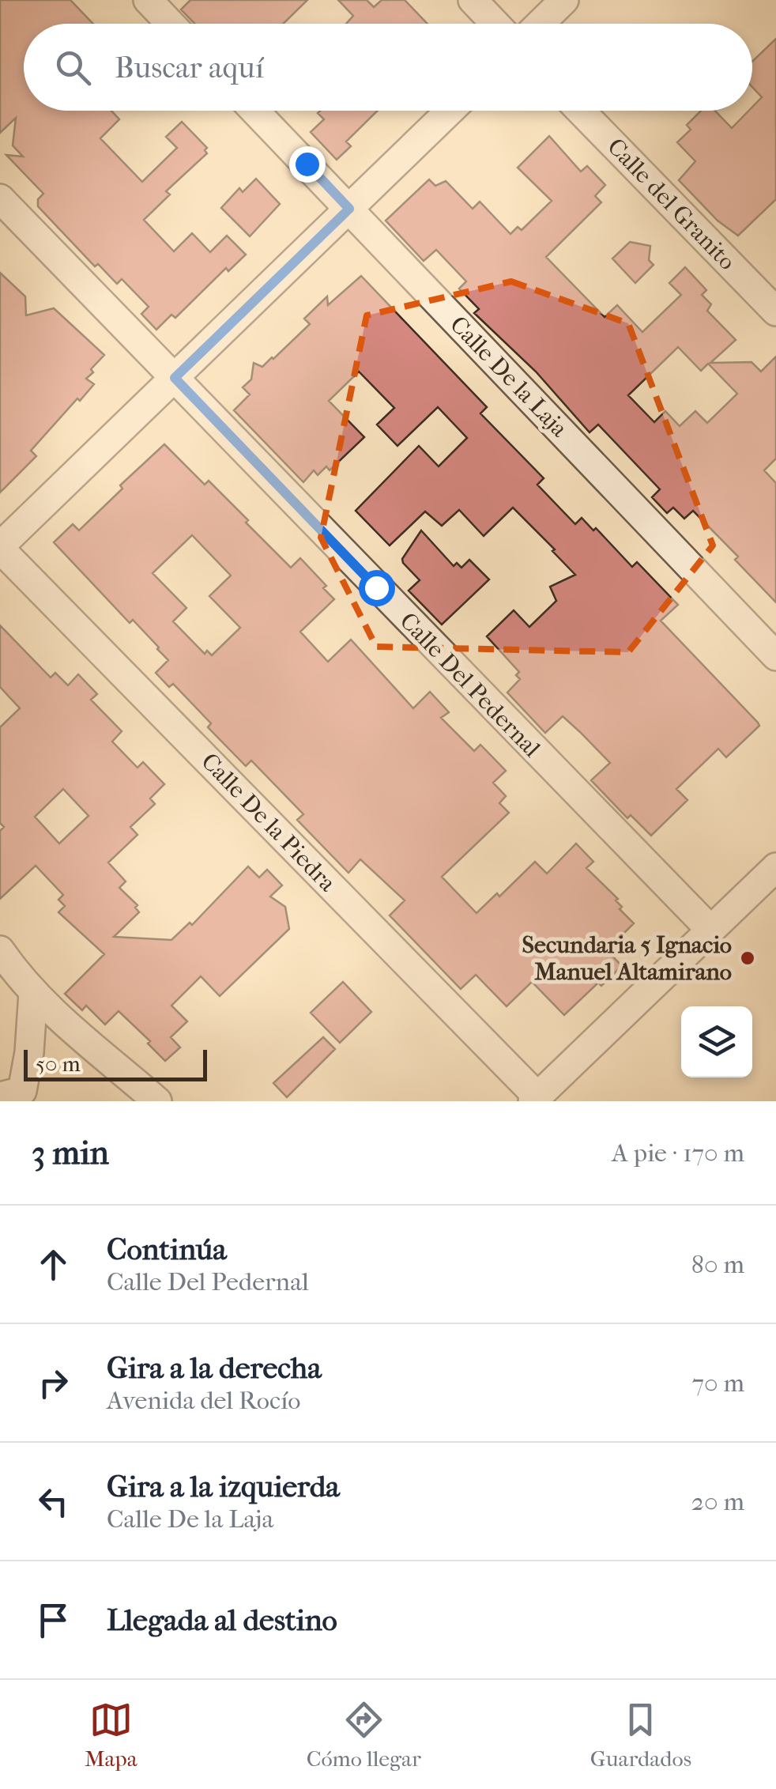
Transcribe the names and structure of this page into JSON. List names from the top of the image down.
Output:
{
  "streets": {
    "street": [
      "Calle del Granito",
      "Calle De la Laja",
      "Calle Del Pedernal",
      "Calle De la Piedra"
    ]
  },
  "places": ["Secundaria 5 Ignacio Manuel Altamirano"],
  "scale_bar": "50 m",
  "page": {
    "search": "Buscar aquí",
    "scale": "50 m",
    "heading": ["3 min", "A pie · 170 m"],
    "list": [
      ["Continúa", "Calle Del Pedernal", "80 m"],
      ["Gira a la derecha", "Avenida del Rocío", "70 m"],
      ["Gira a la izquierda", "Calle De la Laja", "20 m"],
      "Llegada al destino"
    ],
    "nav": ["Mapa", "Cómo llegar", "Guardados"]
  }
}
